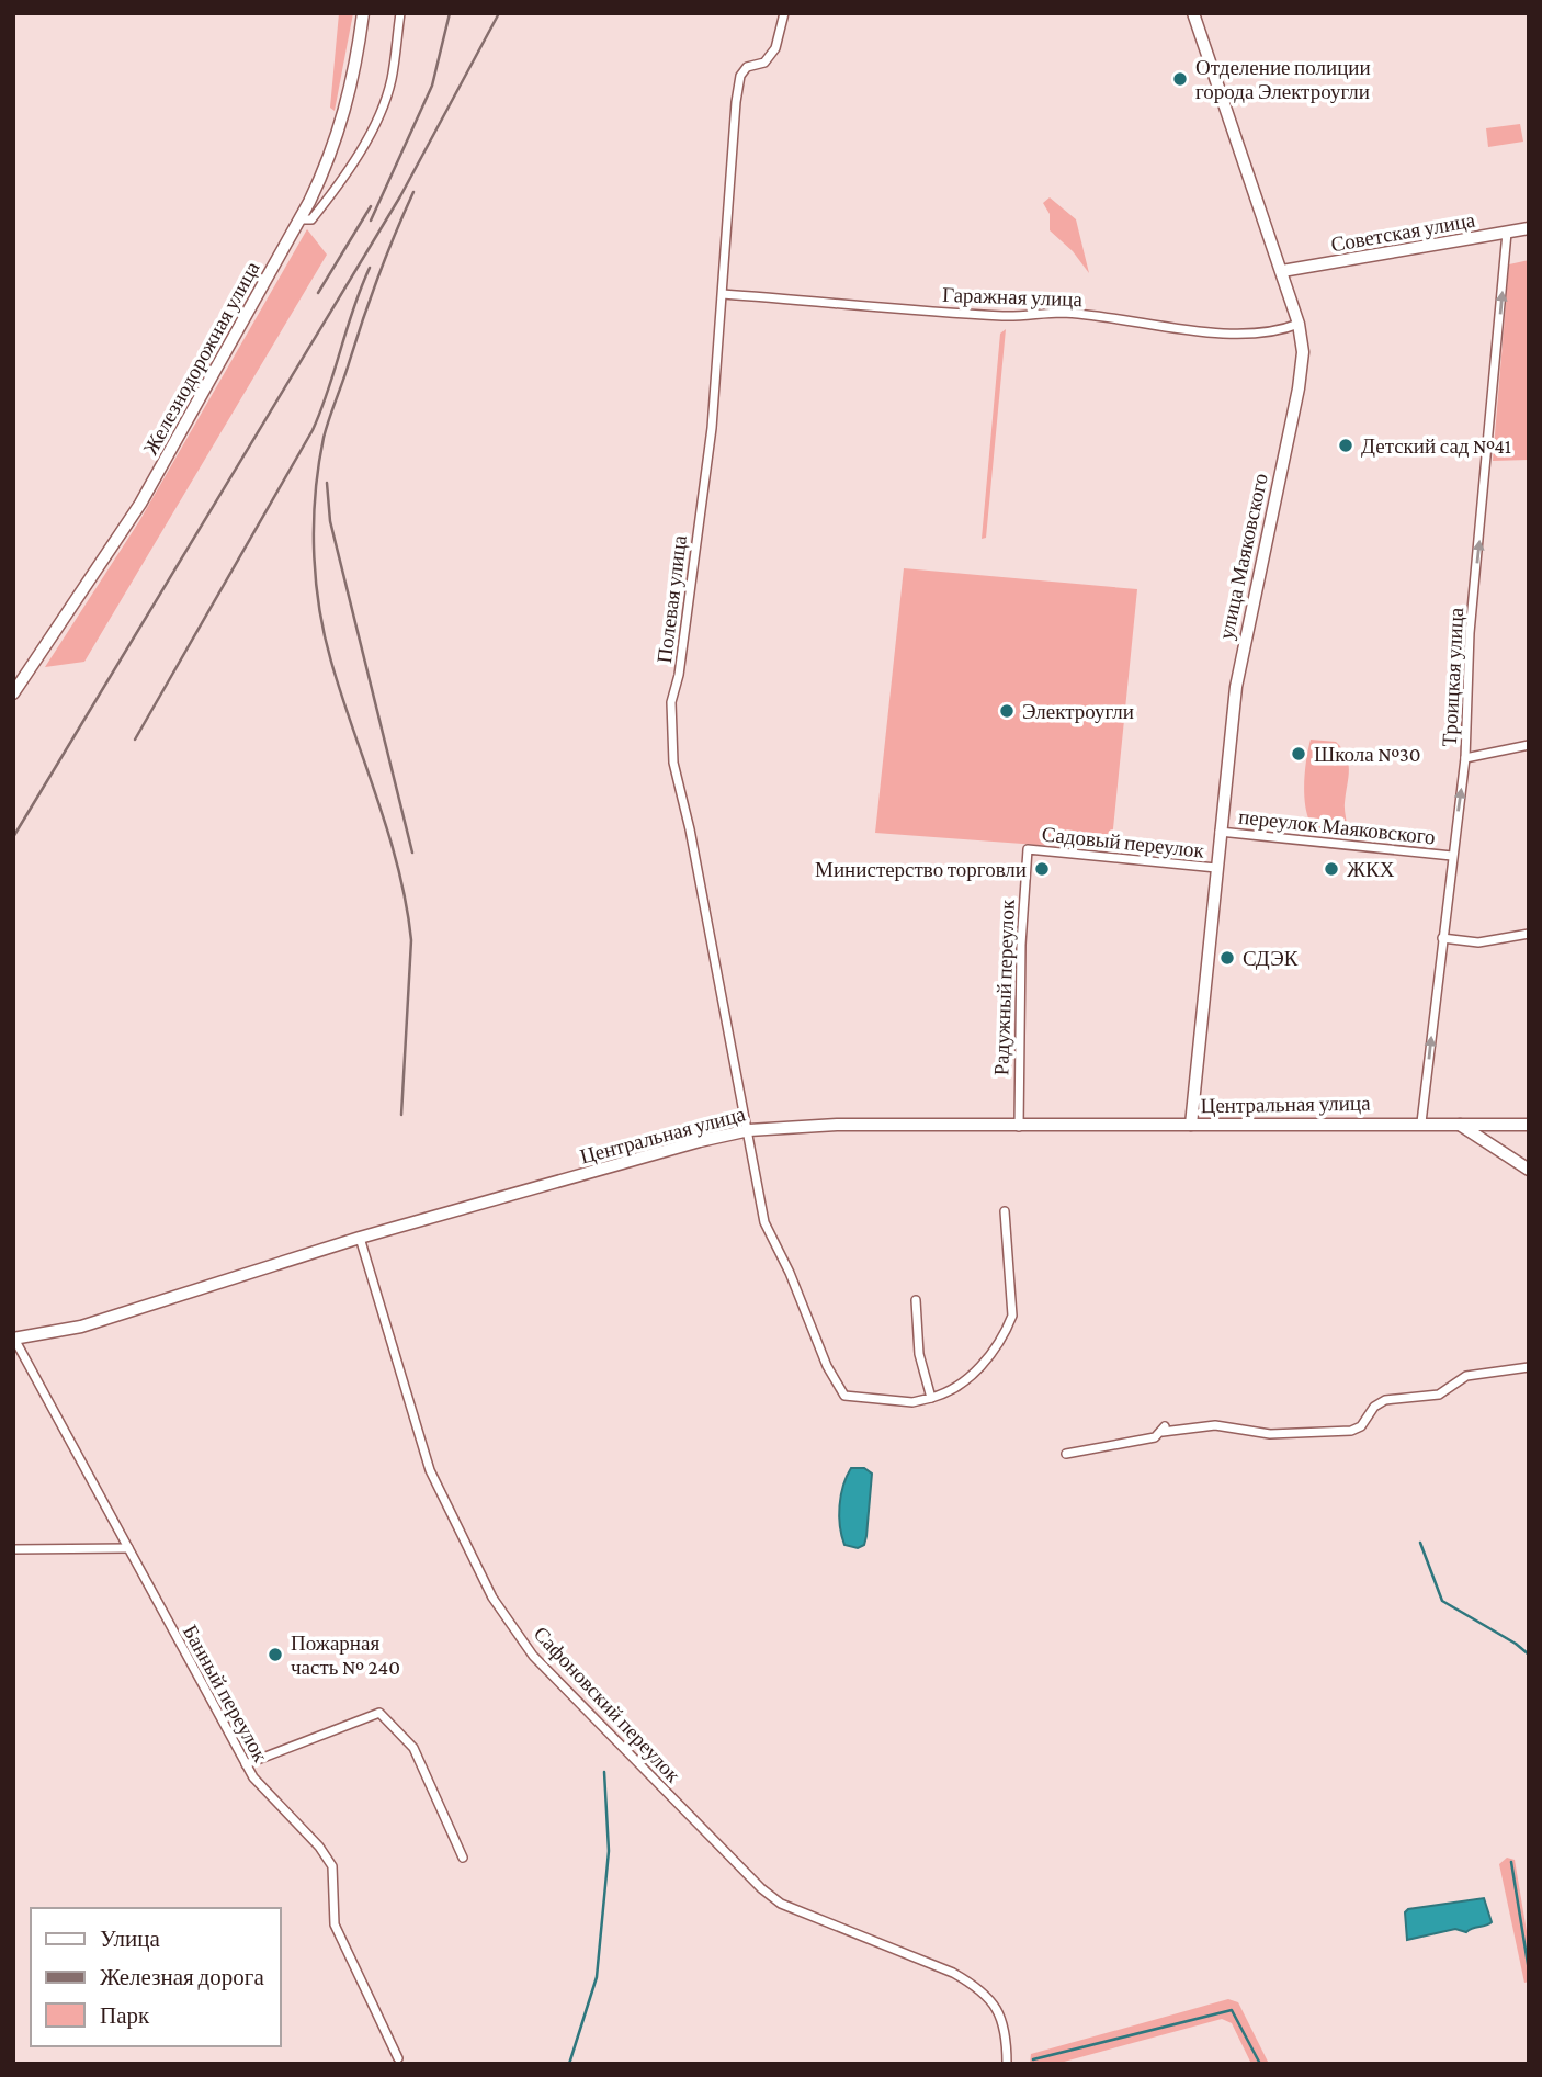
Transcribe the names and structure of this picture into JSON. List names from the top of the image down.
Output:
{
  "streets": {
    "main road": [
      "Советская улица",
      "Железнодорожная улица",
      "улица Маяковского",
      "Центральная улица"
    ],
    "street": [
      "Гаражная улица",
      "Полевая улица",
      "Троицкая улица",
      "переулок Маяковского",
      "Садовый переулок",
      "Радужный переулок",
      "Банный переулок",
      "Сафоновский переулок"
    ]
  },
  "crossings": [
    ["Советская улица", "улица Маяковского"],
    ["Советская улица", "Троицкая улица"],
    ["Гаражная улица", "улица Маяковского"],
    ["Гаражная улица", "Полевая улица"],
    ["улица Маяковского", "переулок Маяковского"],
    ["улица Маяковского", "Садовый переулок"],
    ["улица Маяковского", "Центральная улица"],
    ["Полевая улица", "Центральная улица"],
    ["Троицкая улица", "переулок Маяковского"],
    ["Троицкая улица", "Центральная улица"],
    ["Садовый переулок", "Радужный переулок"],
    ["Радужный переулок", "Центральная улица"],
    ["Центральная улица", "Банный переулок"],
    ["Центральная улица", "Сафоновский переулок"]
  ],
  "one_way": ["Троицкая улица"],
  "places": [
    "Отделение полиции города Электроугли",
    "Детский сад №41",
    "Электроугли",
    "Школа №30",
    "Министерство торговли",
    "ЖКХ",
    "СДЭК",
    "Пожарная часть № 240"
  ],
  "legend": ["Улица", "Железная дорога", "Парк"]
}
